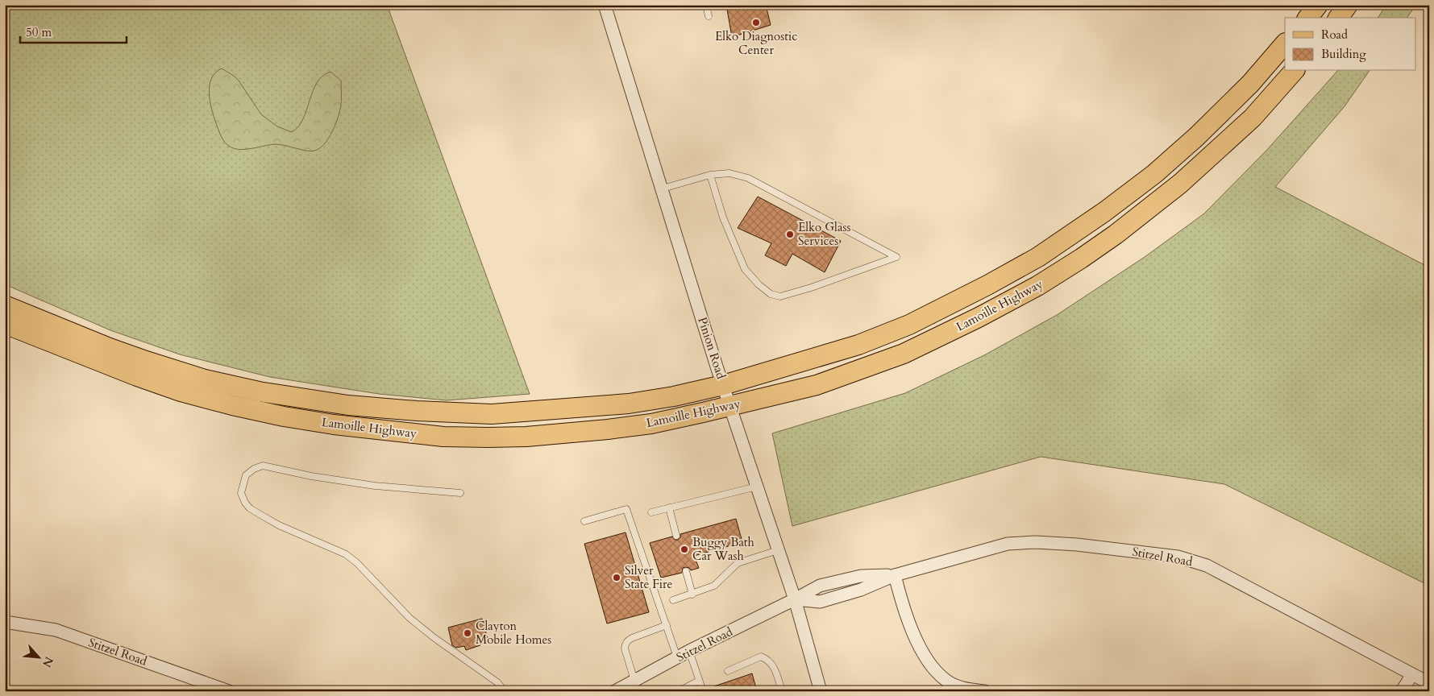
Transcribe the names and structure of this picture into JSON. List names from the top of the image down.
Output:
{
  "streets": {
    "main road": ["Lamoille Highway"],
    "street": ["Pinion Road", "Stitzel Road"]
  },
  "crossings": [
    ["Lamoille Highway", "Pinion Road"],
    ["Pinion Road", "Stitzel Road"]
  ],
  "places": [
    "Elko Diagnostic Center",
    "Elko Glass Services",
    "Buggy Bath Car Wash",
    "Silver State Fire",
    "Clayton Mobile Homes"
  ],
  "legend": ["Road", "Building"],
  "scale_bar": "50 m",
  "north": "bottom right"
}
